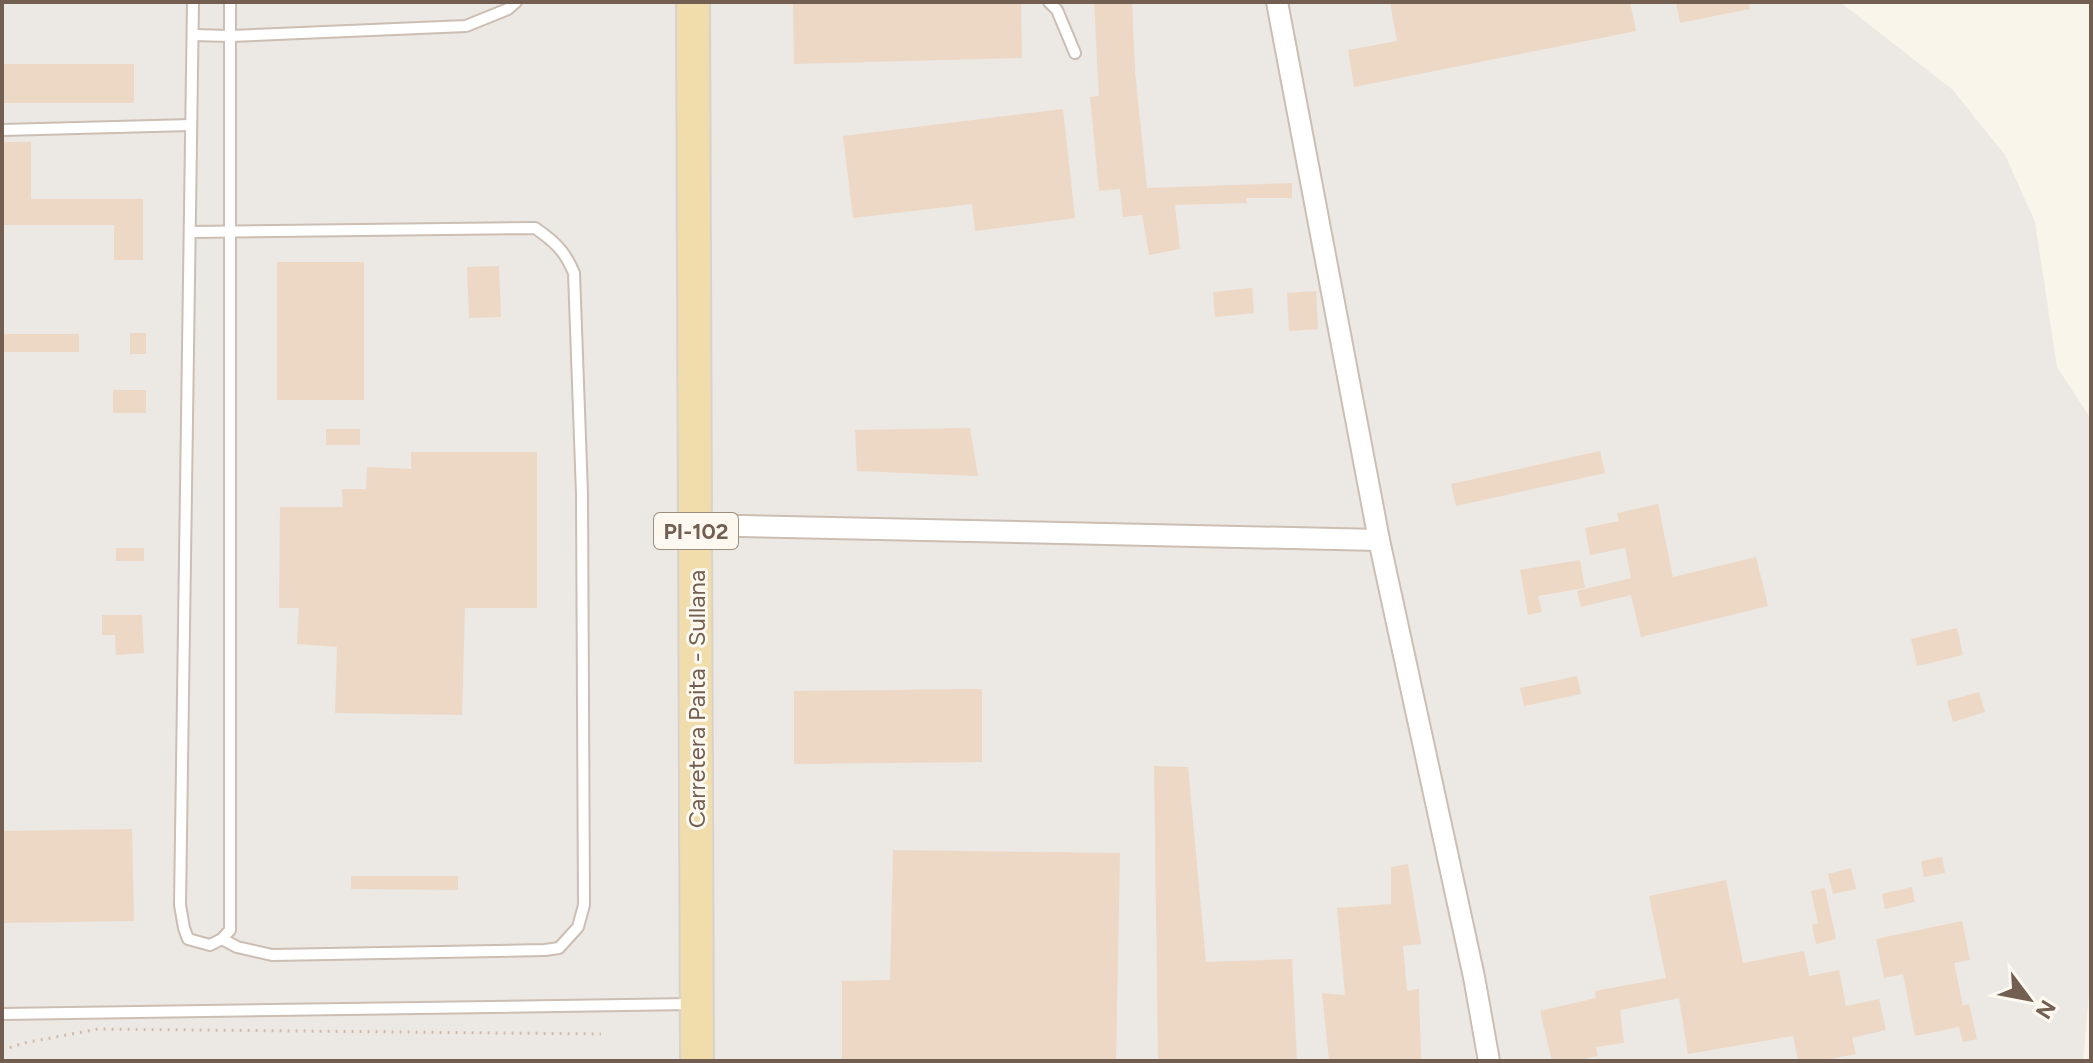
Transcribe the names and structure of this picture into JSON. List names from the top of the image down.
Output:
{
  "streets": {
    "main road": ["PI-102", "Carretera Paita - Sullana"]
  },
  "north": "bottom right"
}
